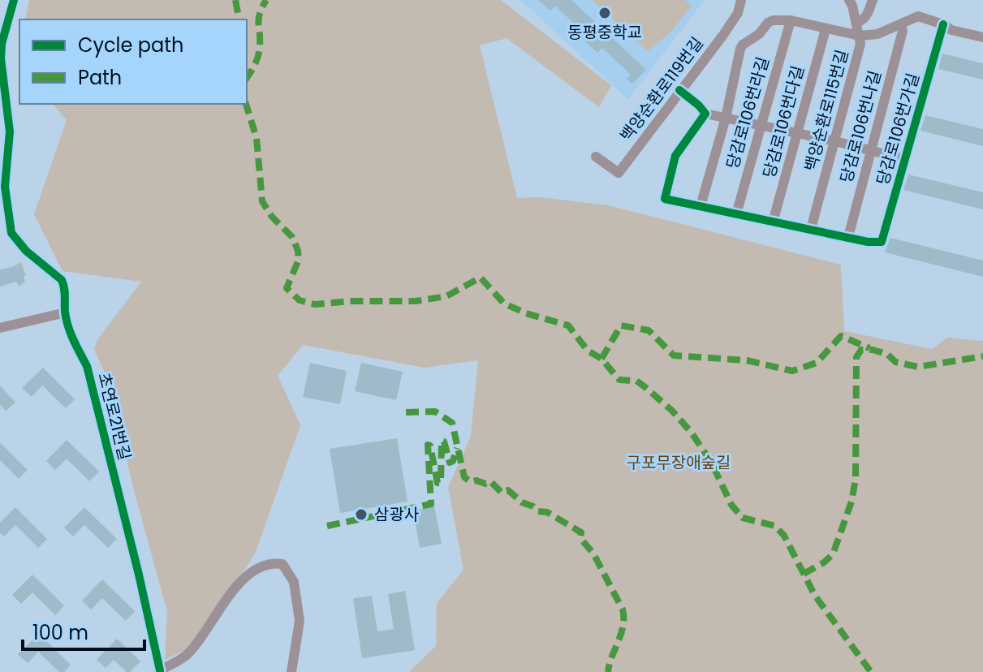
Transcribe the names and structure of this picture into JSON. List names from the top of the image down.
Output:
{
  "streets": {
    "street": [
      "백양순환로119번길",
      "백양순환로115번길",
      "당감로106번라길",
      "당감로106번다길",
      "당감로106번나길",
      "당감로106번가길",
      "초연로21번길"
    ]
  },
  "crossings": [
    ["당감로106번나길", "당감로106번가길"]
  ],
  "parks": ["구포무장애숲길"],
  "places": ["동평중학교", "삼광사"],
  "legend": ["Cycle path", "Path"],
  "scale_bar": "100 m"
}
